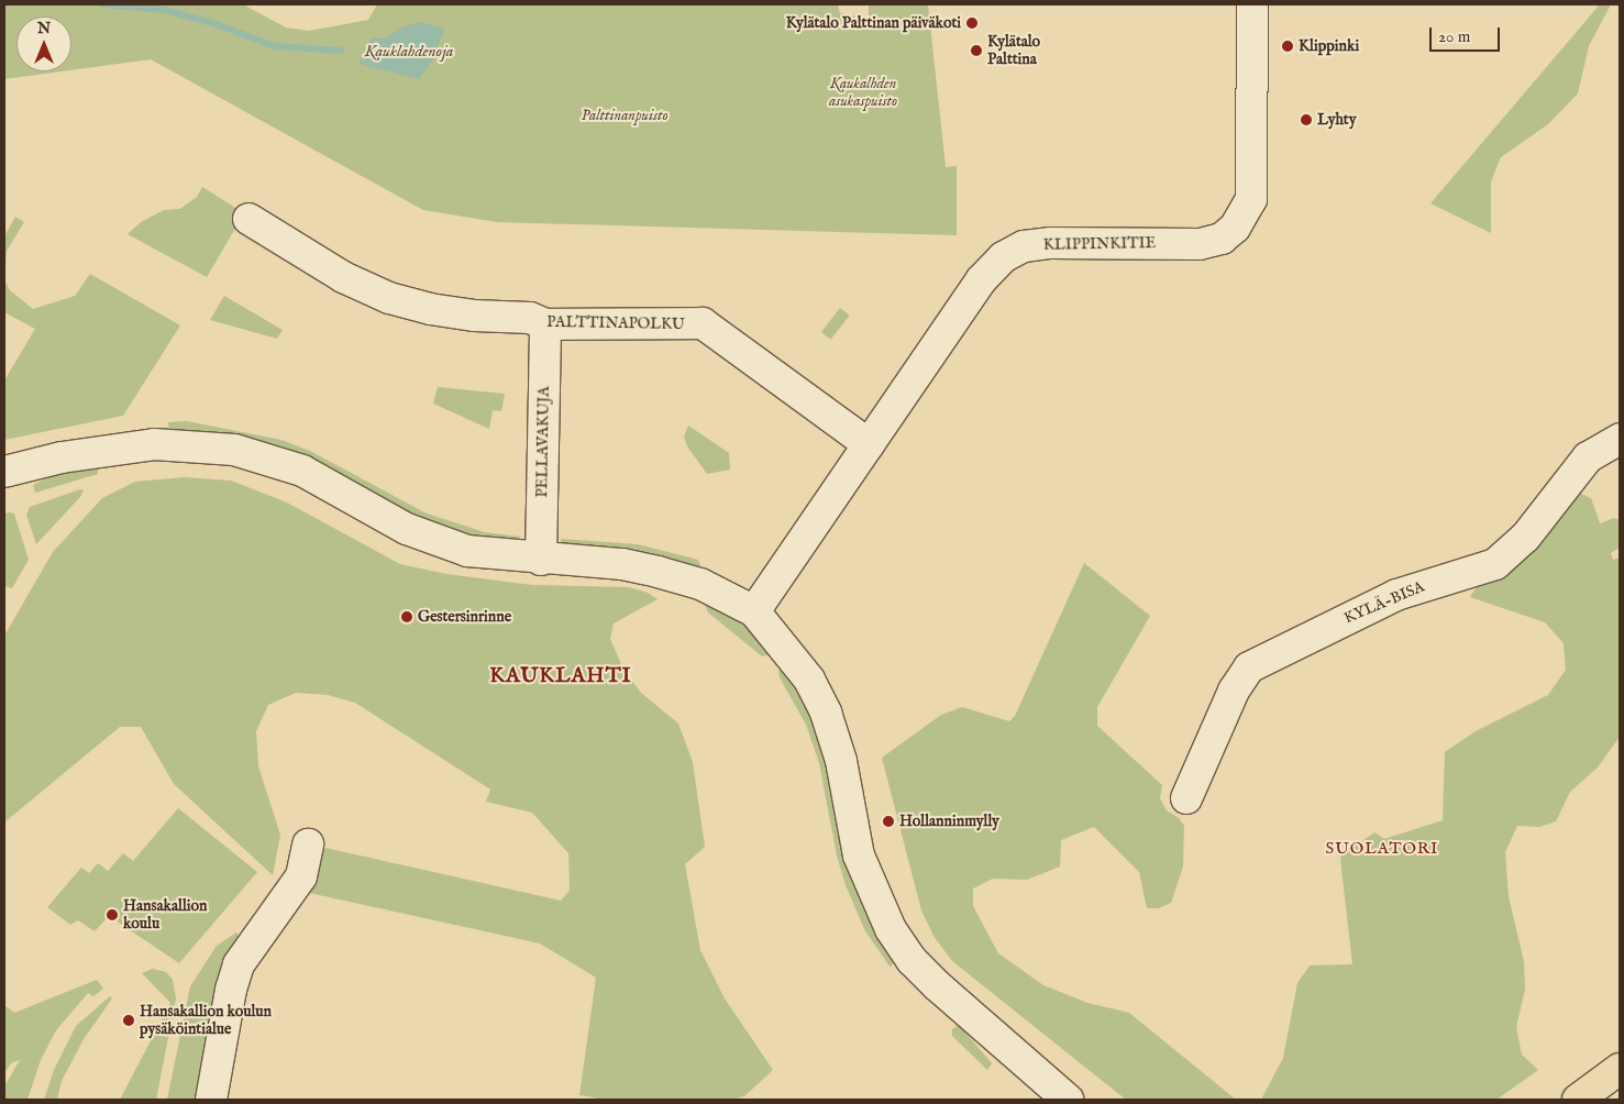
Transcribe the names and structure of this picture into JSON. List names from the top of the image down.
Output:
{
  "streets": {
    "street": [
      "KLIPPINKITIE",
      "PALTTINAPOLKU",
      "PELLAVAKUJA",
      "KYLÄ-BISA"
    ]
  },
  "crossings": [
    ["KLIPPINKITIE", "PALTTINAPOLKU"],
    ["PALTTINAPOLKU", "PELLAVAKUJA"]
  ],
  "districts": ["KAUKLAHTI", "SUOLATORI"],
  "water": ["Kauklahdenoja"],
  "parks": ["Kaukalhden asukaspuisto", "Palttinanpuisto"],
  "places": [
    "Kylätalo Palttinan päiväkoti",
    "Klippinki",
    "Kylätalo Palttina",
    "Lyhty",
    "Gestersinrinne",
    "Hollanninmylly",
    "Hansakallion koulu",
    "Hansakallion koulun pysäköintialue"
  ],
  "scale_bar": "20 m",
  "north": "top"
}
